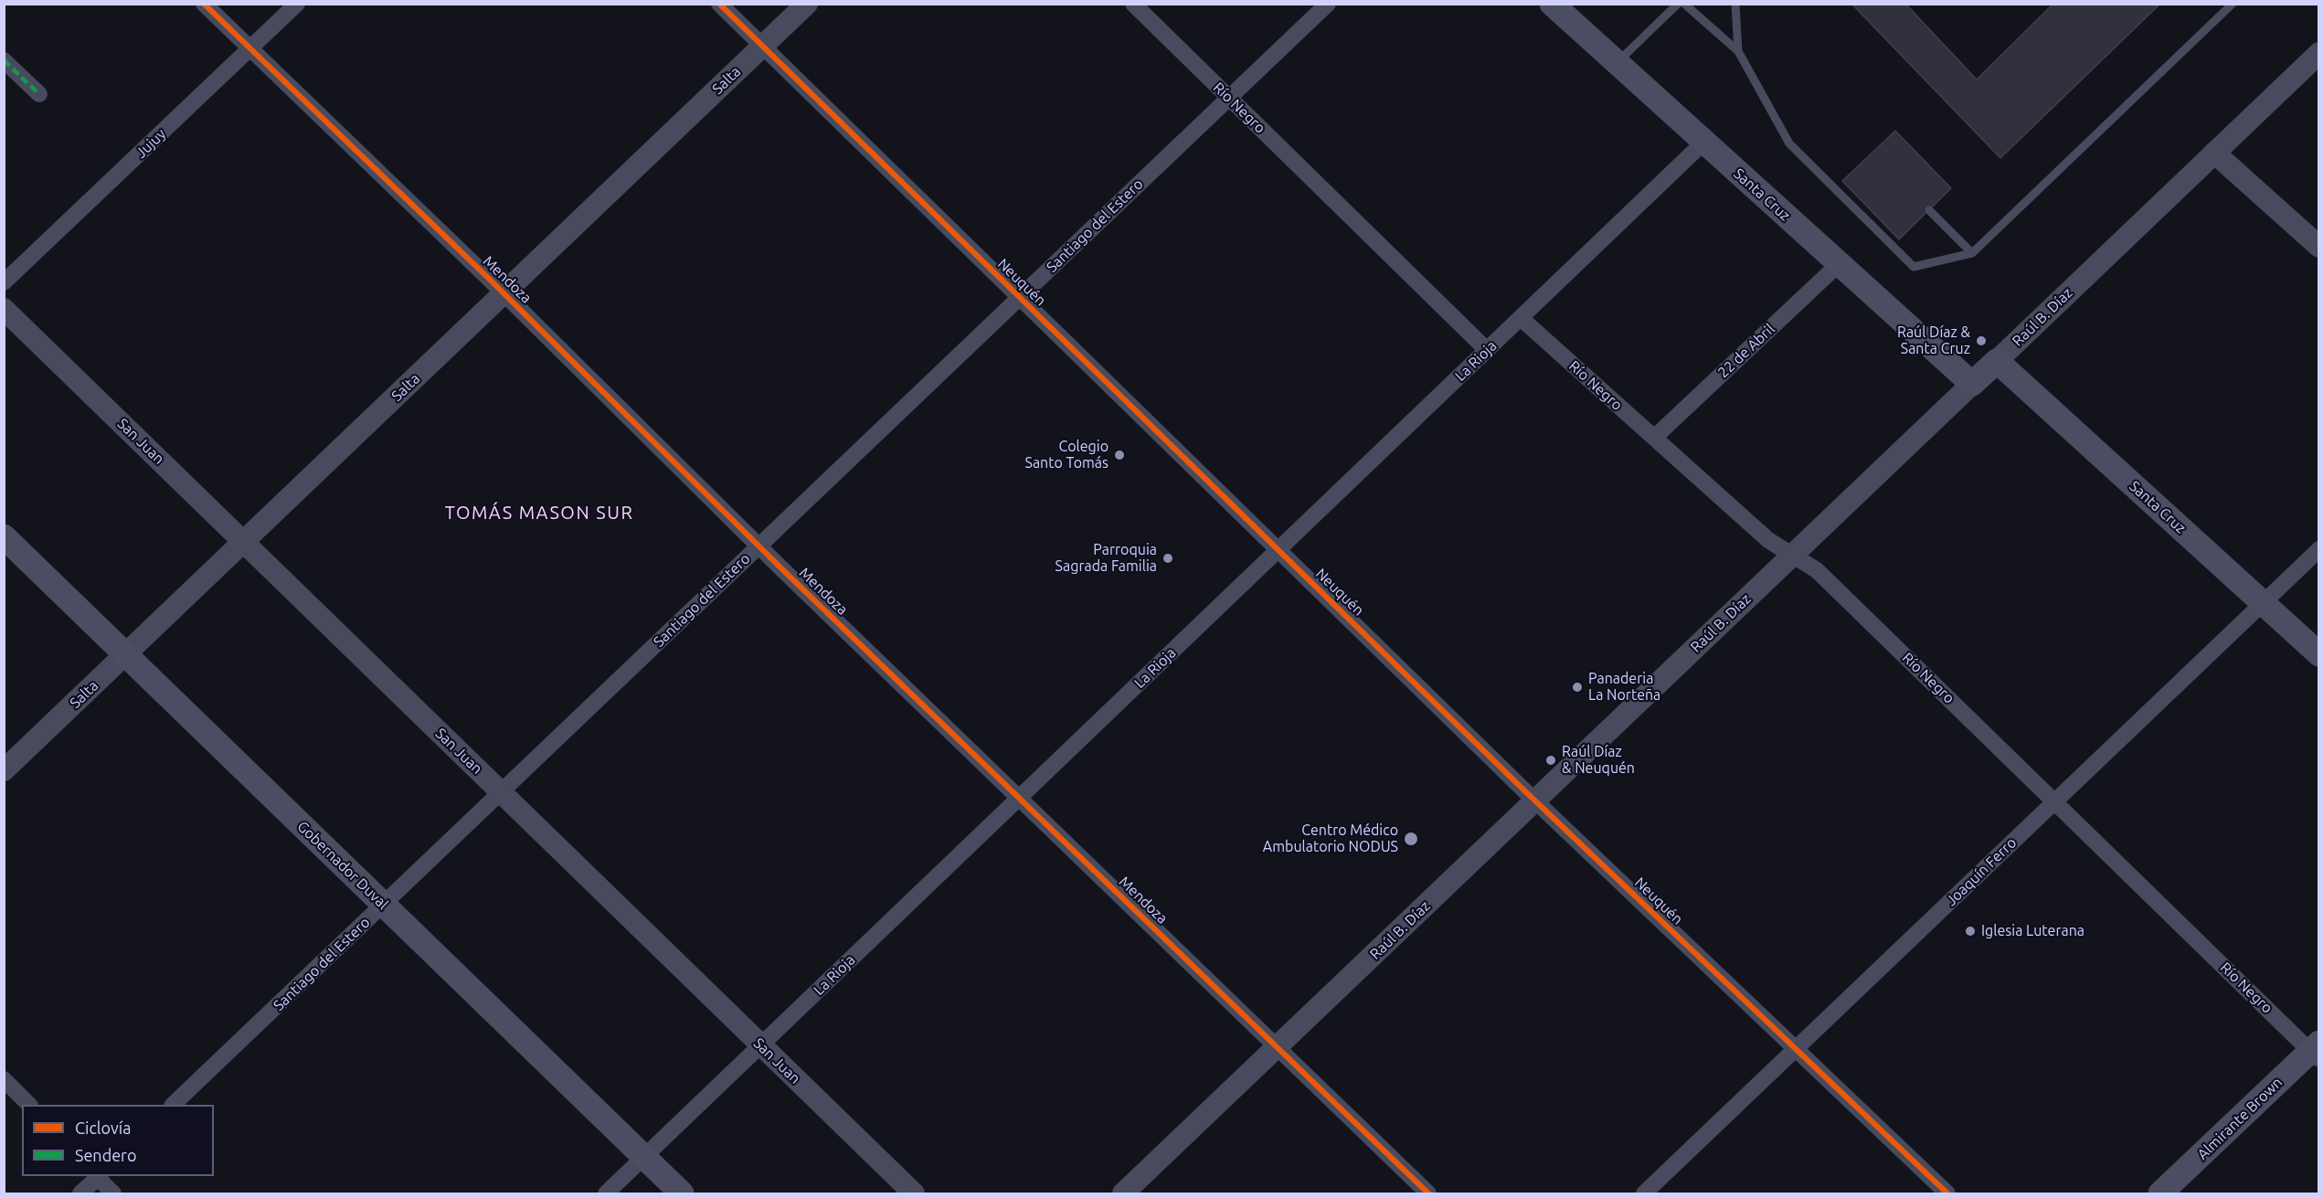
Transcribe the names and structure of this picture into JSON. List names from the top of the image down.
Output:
{
  "streets": {
    "main road": [
      "Santa Cruz",
      "Raúl B. Díaz",
      "Gobernador Duval",
      "Almirante Brown"
    ],
    "street": [
      "Salta",
      "Río Negro",
      "Jujuy",
      "Santiago del Estero",
      "Mendoza",
      "Neuquén",
      "22 de Abril",
      "La Rioja",
      "San Juan",
      "Joaquín Ferro"
    ]
  },
  "crossings": [
    ["Salta", "Mendoza"],
    ["Salta", "Neuquén"],
    ["Salta", "San Juan"],
    ["Salta", "Gobernador Duval"],
    ["Río Negro", "Santiago del Estero"],
    ["Río Negro", "Raúl B. Díaz"],
    ["Río Negro", "22 de Abril"],
    ["Río Negro", "La Rioja"],
    ["Río Negro", "Joaquín Ferro"],
    ["Río Negro", "Almirante Brown"],
    ["Jujuy", "Mendoza"],
    ["Santa Cruz", "Raúl B. Díaz"],
    ["Santa Cruz", "22 de Abril"],
    ["Santa Cruz", "La Rioja"],
    ["Santa Cruz", "Joaquín Ferro"],
    ["Santiago del Estero", "Mendoza"],
    ["Santiago del Estero", "Neuquén"],
    ["Santiago del Estero", "San Juan"],
    ["Santiago del Estero", "Gobernador Duval"],
    ["Mendoza", "Raúl B. Díaz"],
    ["Mendoza", "La Rioja"],
    ["Neuquén", "Raúl B. Díaz"],
    ["Neuquén", "La Rioja"],
    ["Neuquén", "Joaquín Ferro"],
    ["La Rioja", "San Juan"],
    ["La Rioja", "Gobernador Duval"]
  ],
  "districts": ["TOMÁS MASON SUR"],
  "places": [
    "Raúl Díaz & Santa Cruz",
    "Colegio Santo Tomás",
    "Parroquia Sagrada Familia",
    "Panaderia La Norteña",
    "Raúl Díaz & Neuquén",
    "Centro Médico Ambulatorio NODUS",
    "Iglesia Luterana"
  ],
  "legend": ["Ciclovía", "Sendero"]
}
